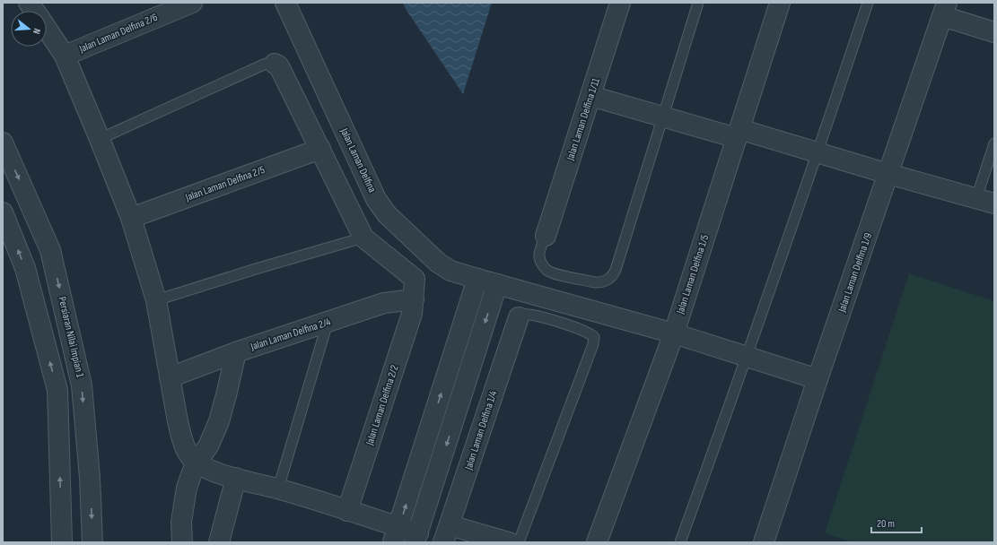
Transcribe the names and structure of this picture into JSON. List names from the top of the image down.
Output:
{
  "streets": {
    "street": [
      "Jalan Laman Delfina 2/6",
      "Jalan Laman Delfina 1/11",
      "Jalan Laman Delfina",
      "Jalan Laman Delfina 2/5",
      "Jalan Laman Delfina 1/9",
      "Jalan Laman Delfina 1/5",
      "Jalan Laman Delfina 2/4",
      "Persiaran Nilai Impian 1",
      "Jalan Laman Delfina 2/2",
      "Jalan Laman Delfina 1/4"
    ]
  },
  "crossings": [
    ["Jalan Laman Delfina", "Jalan Laman Delfina 1/9"],
    ["Jalan Laman Delfina", "Jalan Laman Delfina 1/5"],
    ["Jalan Laman Delfina 2/4", "Jalan Laman Delfina 2/2"]
  ],
  "scale_bar": "20 m",
  "north": "right"
}
